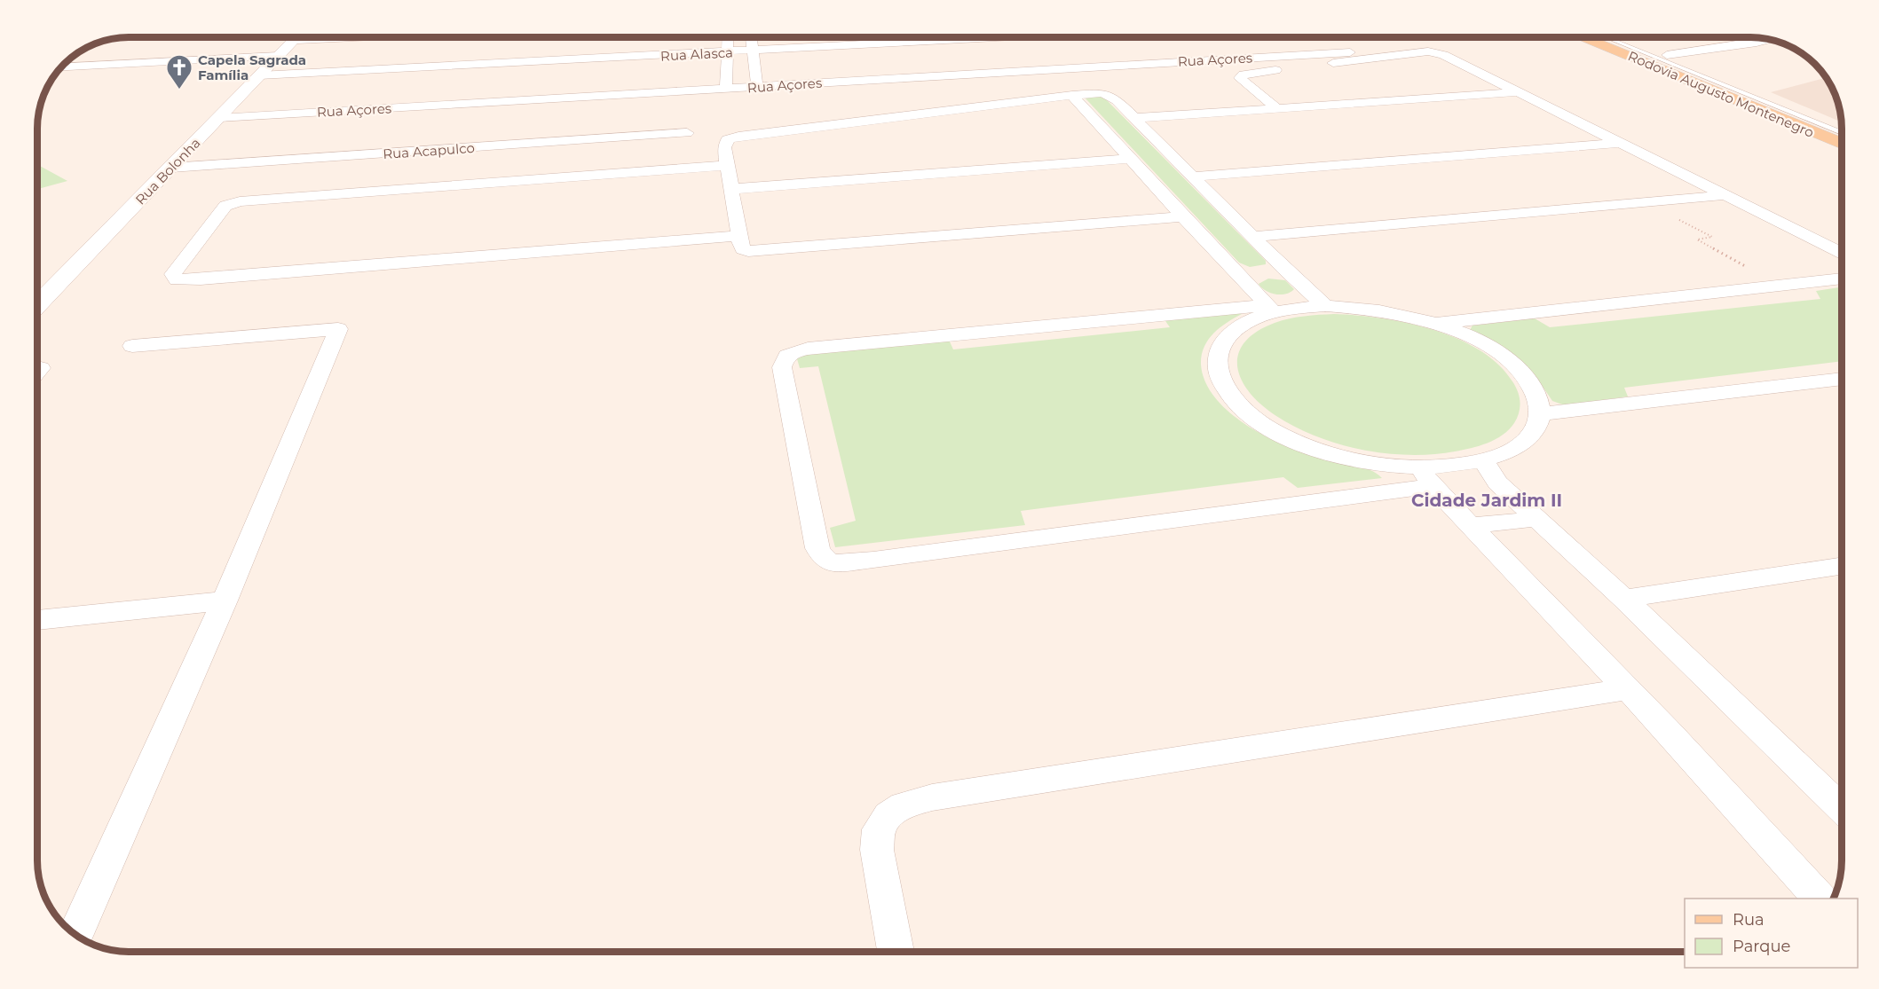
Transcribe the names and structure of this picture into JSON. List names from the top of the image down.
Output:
{
  "streets": {
    "main road": ["Rodovia Augusto Montenegro"],
    "street": [
      "Rua Alasca",
      "Rua Açores",
      "Rua Acapulco",
      "Rua Bolonha"
    ]
  },
  "crossings": [
    ["Rua Alasca", "Rua Bolonha"],
    ["Rua Açores", "Rua Bolonha"],
    ["Rua Acapulco", "Rua Bolonha"]
  ],
  "districts": ["Cidade Jardim II"],
  "places": {
    "church": ["Capela Sagrada Família"]
  },
  "legend": ["Rua", "Parque"]
}
